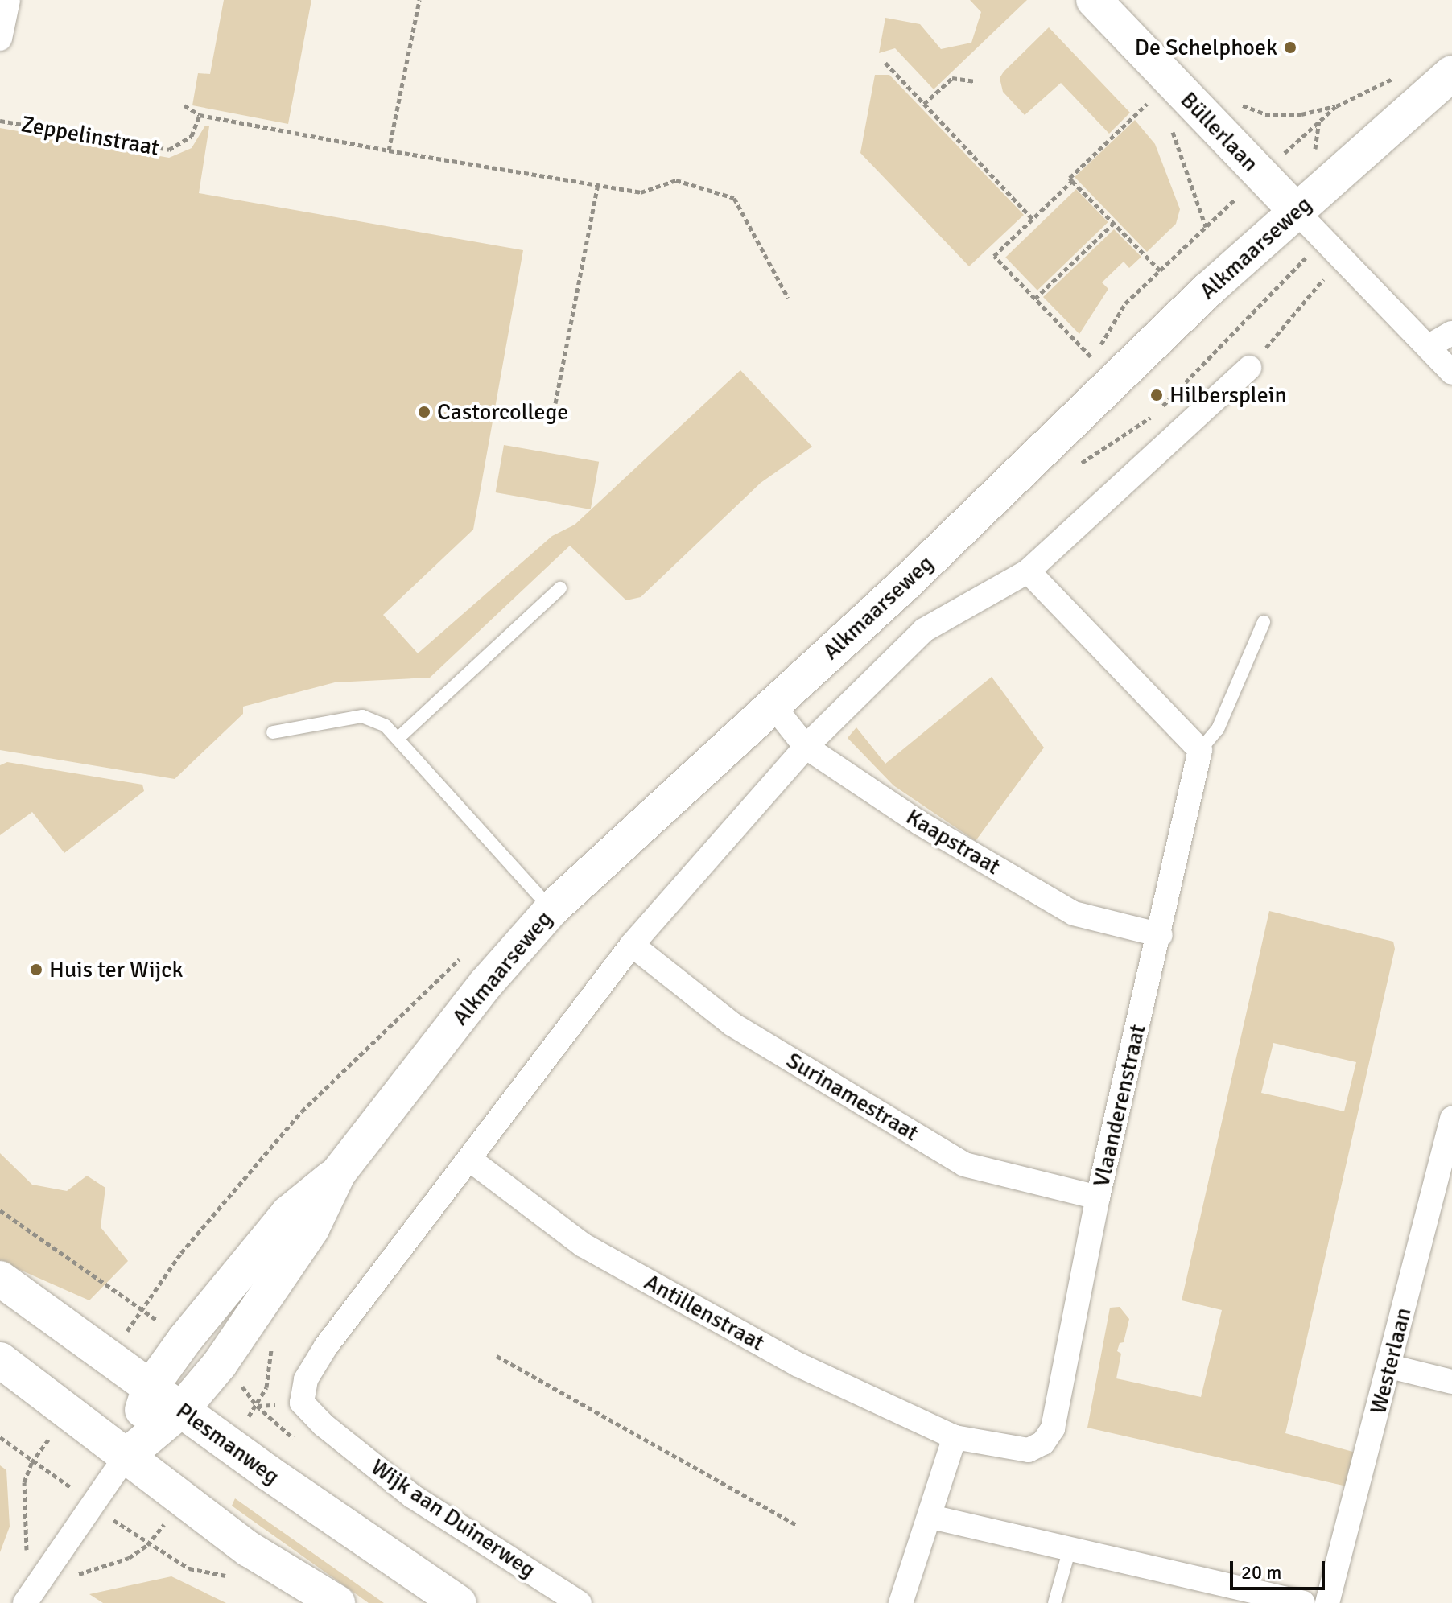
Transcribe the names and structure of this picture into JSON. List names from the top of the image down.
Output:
{
  "streets": {
    "street": [
      "Büllerlaan",
      "Alkmaarseweg",
      "Kaapstraat",
      "Surinamestraat",
      "Vlaanderenstraat",
      "Antillenstraat",
      "Westerlaan",
      "Plesmanweg",
      "Wijk aan Duinerweg"
    ],
    "path": ["Zeppelinstraat"]
  },
  "crossings": [
    ["Büllerlaan", "Alkmaarseweg"],
    ["Alkmaarseweg", "Kaapstraat"],
    ["Alkmaarseweg", "Plesmanweg"],
    ["Kaapstraat", "Vlaanderenstraat"],
    ["Surinamestraat", "Vlaanderenstraat"],
    ["Vlaanderenstraat", "Antillenstraat"],
    ["Antillenstraat", "Wijk aan Duinerweg"]
  ],
  "places": [
    "De Schelphoek",
    "Hilbersplein",
    "Castorcollege",
    "Huis ter Wijck"
  ],
  "scale_bar": "20 m"
}
